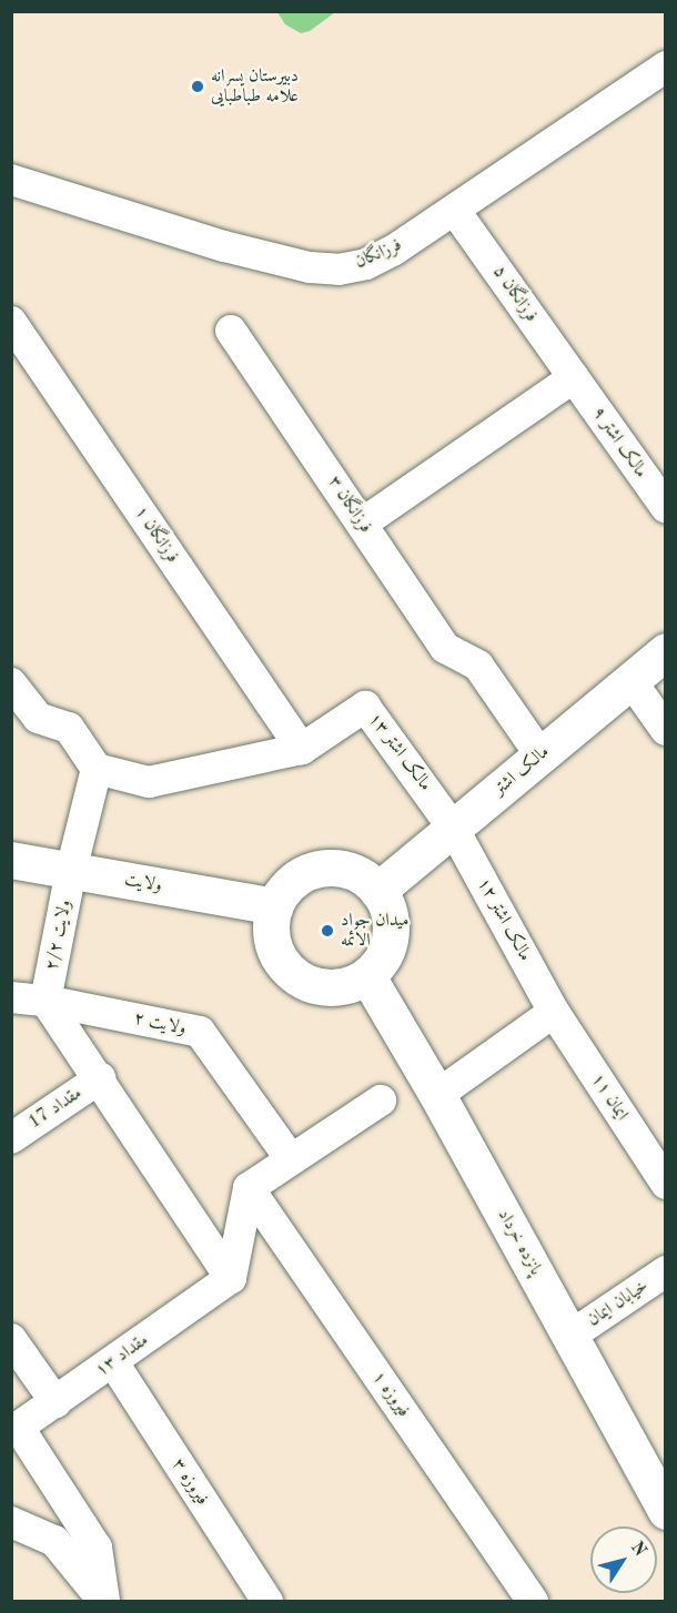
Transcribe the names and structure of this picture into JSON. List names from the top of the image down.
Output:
{
  "streets": {
    "street": [
      "فرزانگان",
      "فرزانگان ۵",
      "مالک اشتر ۹",
      "فرزانگان ۳",
      "فرزانگان ۱",
      "مالک اشتر ۱۳",
      "مالک اشتر",
      "ولایت",
      "مالک اشتر ۱۲",
      "ولایت ۲/۲",
      "ولایت ۲",
      "ایمان ۱۱",
      "مقداد 17",
      "پانزده خرداد",
      "خیابان ایمان",
      "مقداد ۱۳",
      "فیروزه ۱",
      "فیروزه ۳"
    ]
  },
  "crossings": [
    ["فرزانگان", "فرزانگان ۵"],
    ["فرزانگان ۵", "مالک اشتر ۹"],
    ["فرزانگان ۳", "مالک اشتر"],
    ["فرزانگان ۱", "مالک اشتر ۱۳"],
    ["مالک اشتر ۱۳", "مالک اشتر"],
    ["مالک اشتر ۱۳", "مالک اشتر ۱۲"],
    ["مالک اشتر", "ولایت"],
    ["مالک اشتر", "مالک اشتر ۱۲"],
    ["مالک اشتر", "پانزده خرداد"],
    ["ولایت", "ولایت ۲/۲"],
    ["ولایت", "پانزده خرداد"],
    ["مالک اشتر ۱۲", "ایمان ۱۱"],
    ["ولایت ۲/۲", "ولایت ۲"],
    ["پانزده خرداد", "خیابان ایمان"],
    ["مقداد ۱۳", "فیروزه ۳"]
  ],
  "places": ["دبیرستان پسرانه علامه طباطبایی", "میدان جواد الائمه"],
  "north": "top right"
}
